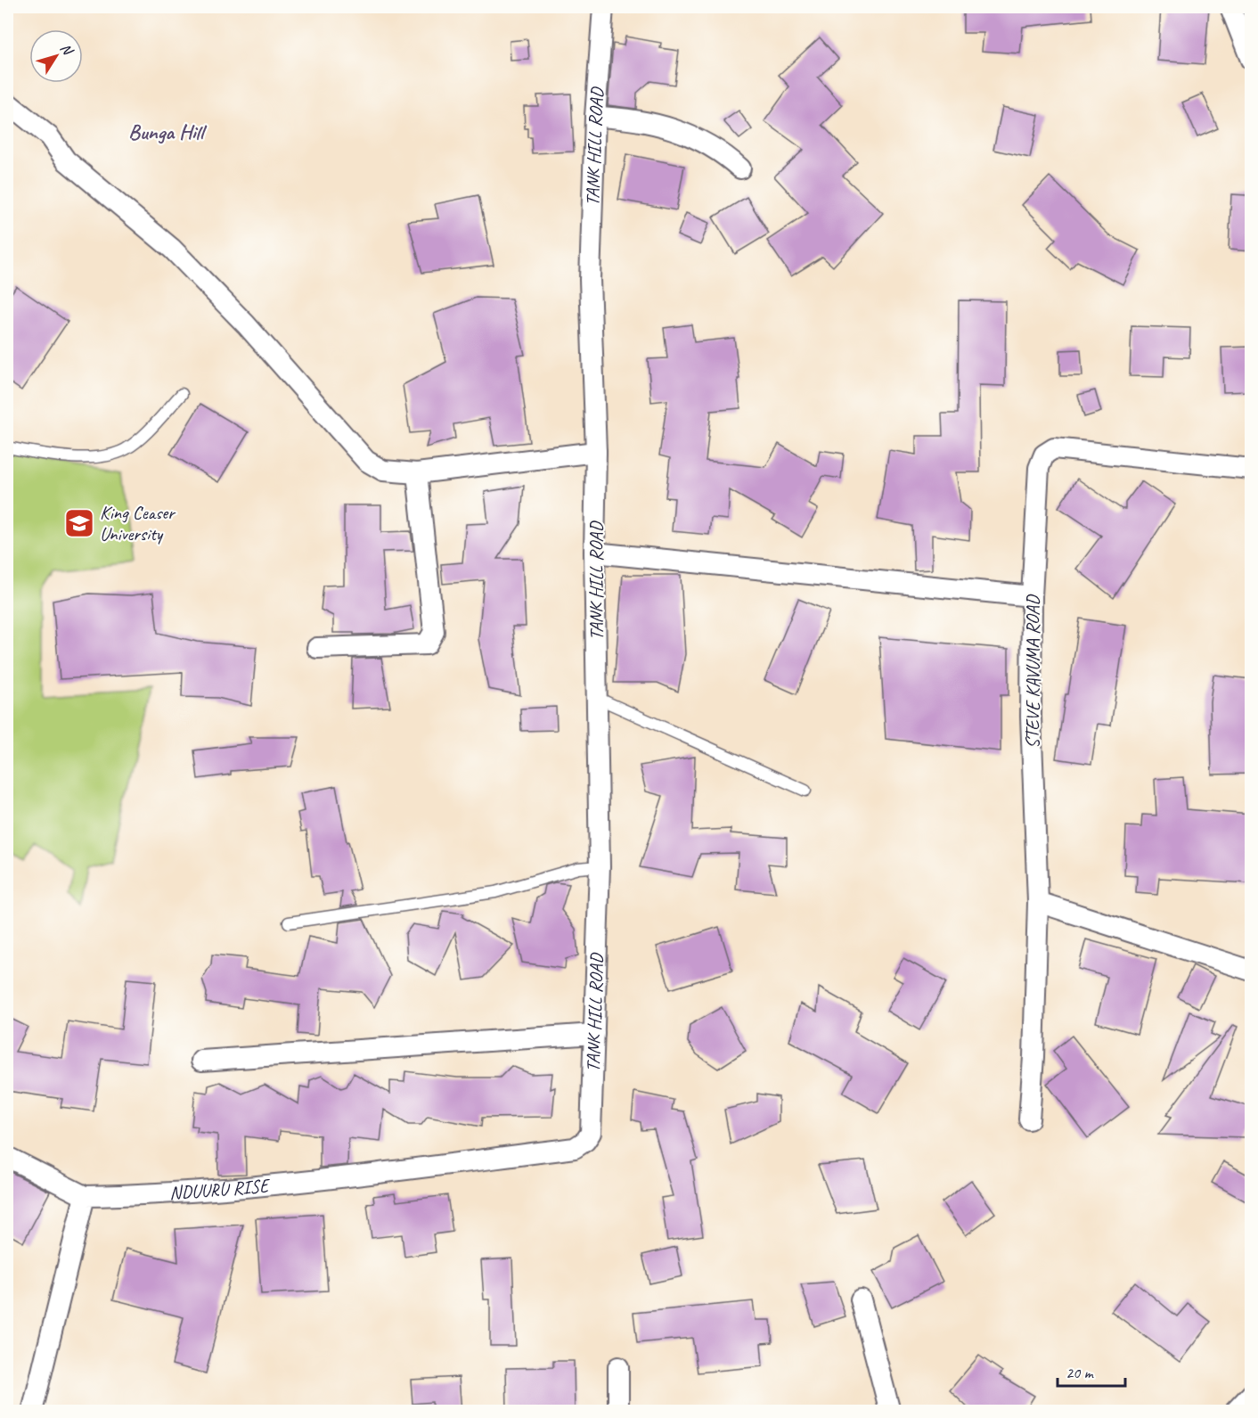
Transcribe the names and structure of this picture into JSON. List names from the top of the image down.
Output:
{
  "streets": {
    "street": ["TANK HILL ROAD", "STEVE KAVUMA ROAD", "NDUURU RISE"]
  },
  "crossings": [
    ["TANK HILL ROAD", "NDUURU RISE"]
  ],
  "districts": ["Bunga Hill"],
  "places": {
    "school or university": ["King Ceaser University"]
  },
  "scale_bar": "20 m",
  "north": "top right"
}
